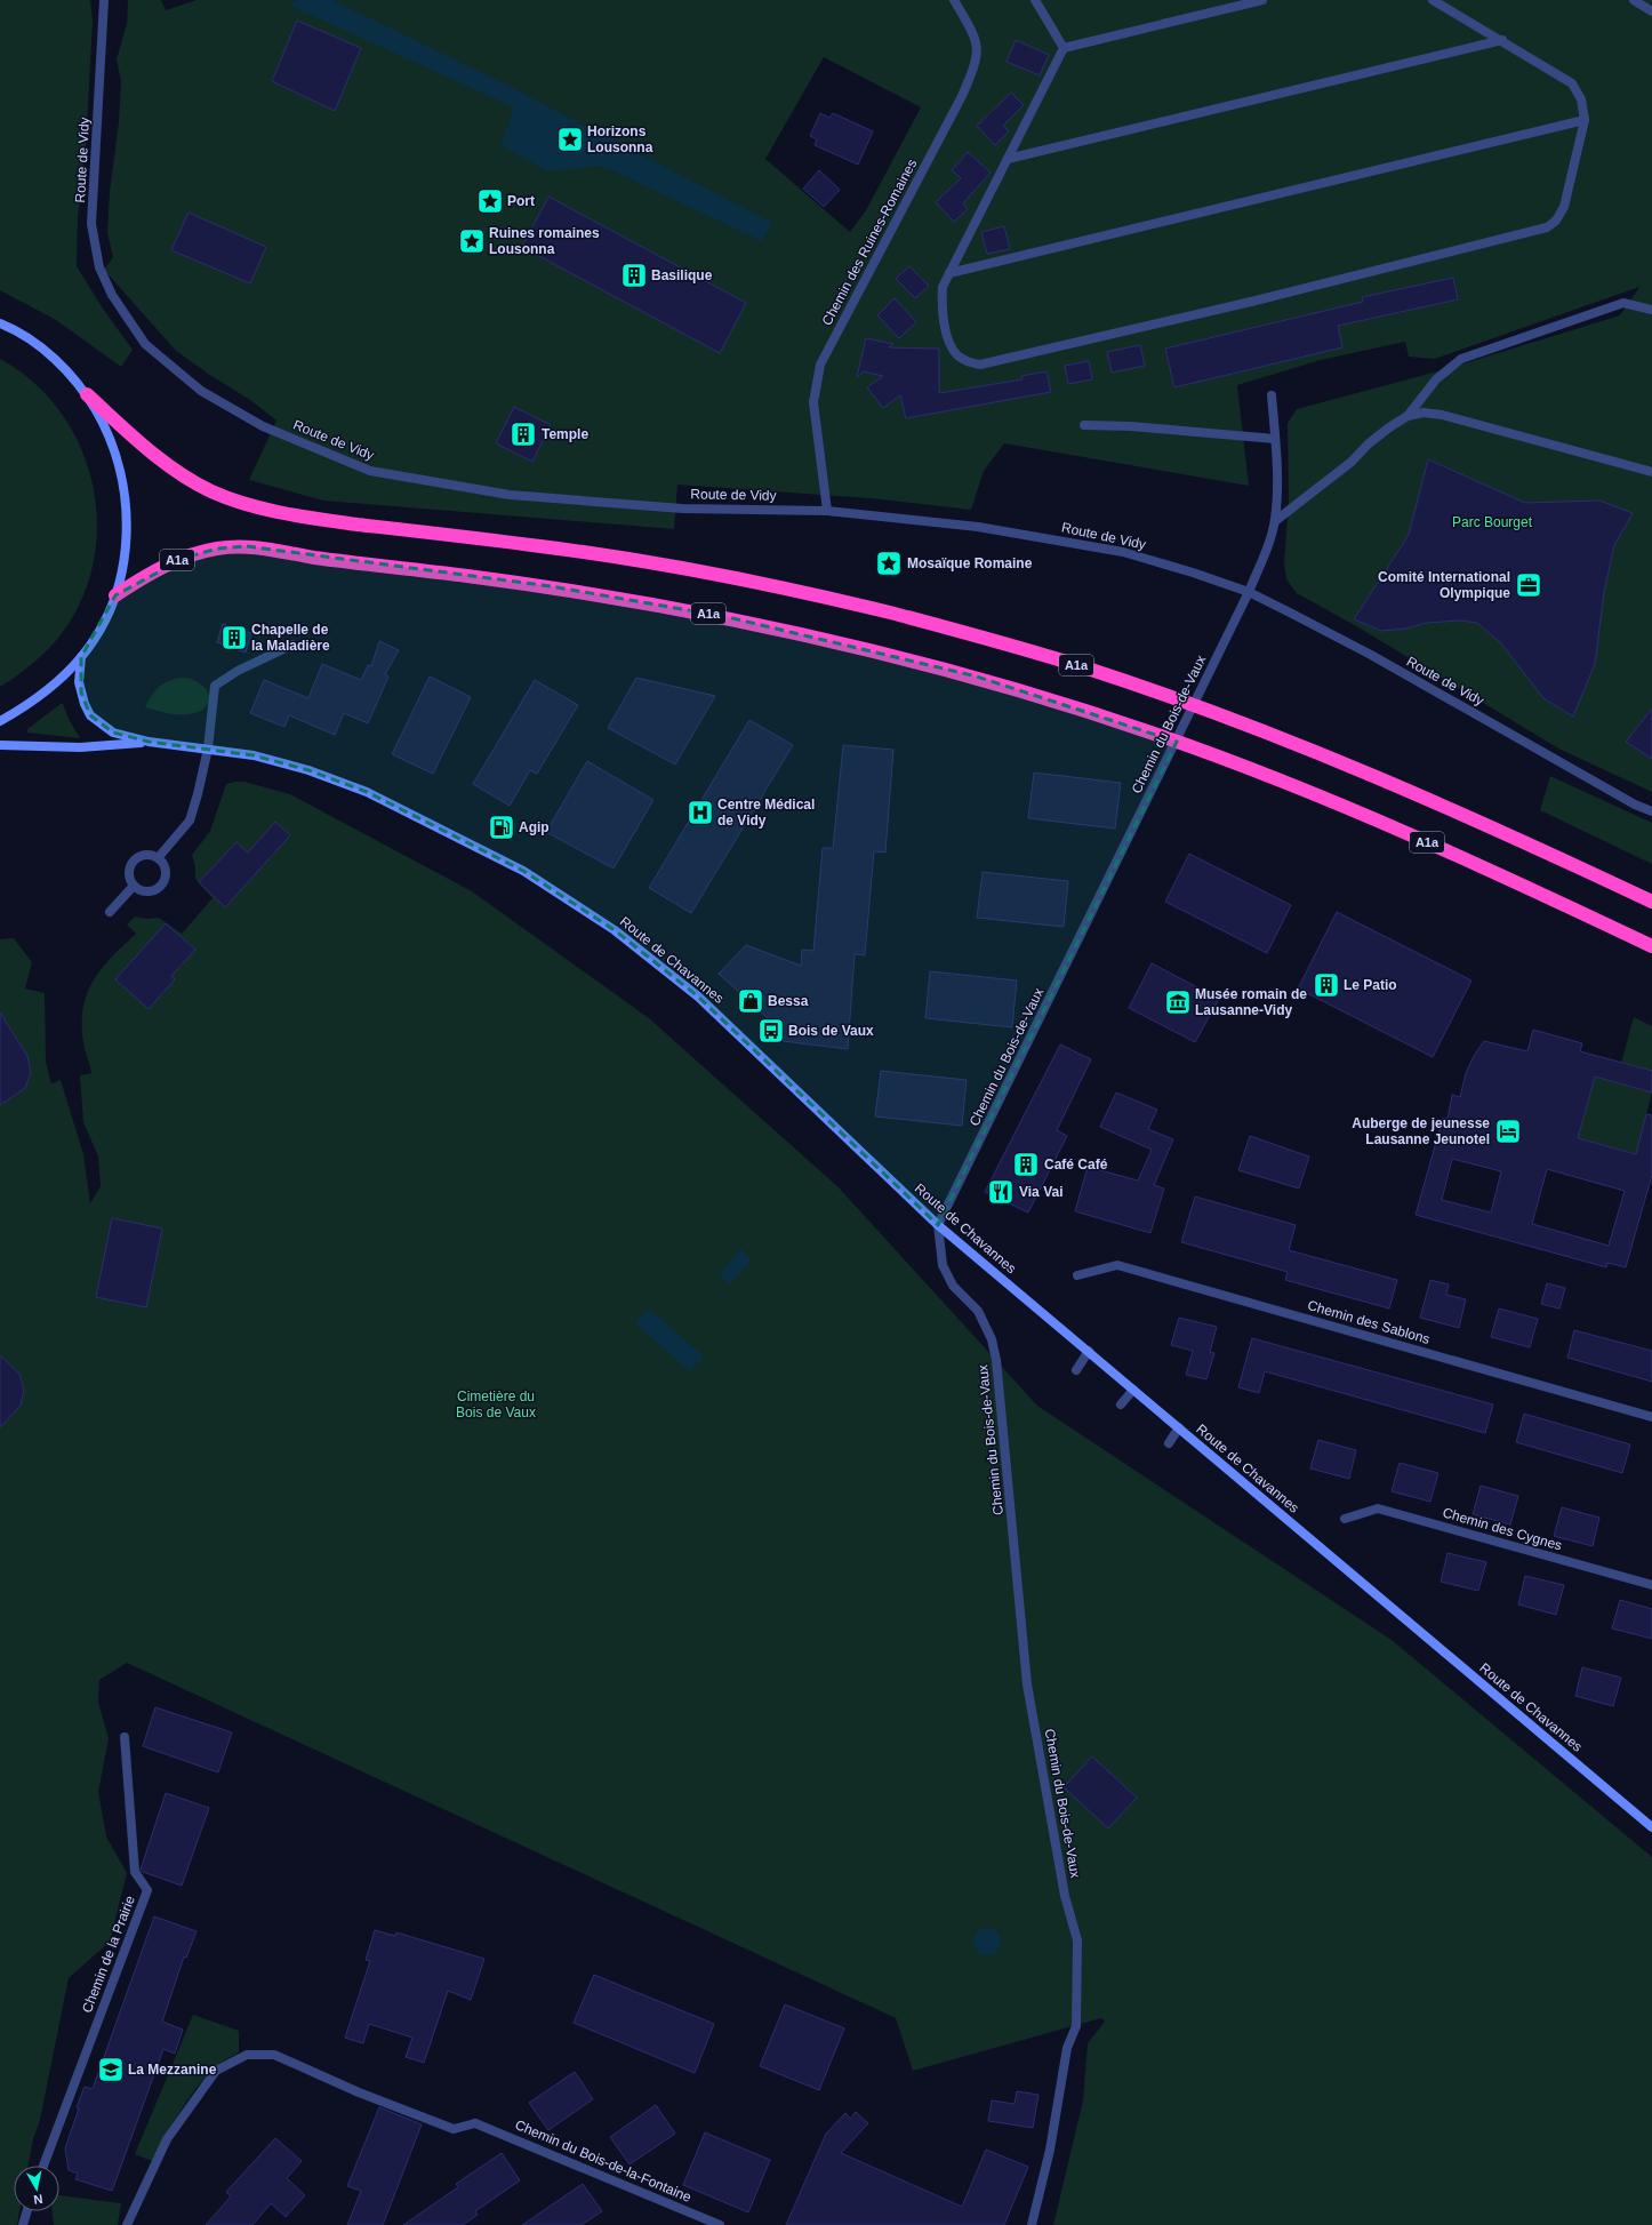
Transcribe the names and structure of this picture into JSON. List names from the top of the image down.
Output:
{
  "streets": {
    "highway": ["A1a"],
    "main road": ["Route de Chavannes"],
    "street": [
      "Route de Vidy",
      "Chemin des Ruines-Romaines",
      "Chemin du Bois-de-Vaux",
      "Chemin des Sablons",
      "Chemin des Cygnes",
      "Chemin de la Prairie",
      "Chemin du Bois-de-la-Fontaine"
    ]
  },
  "crossings": [
    ["Route de Vidy", "Chemin des Ruines-Romaines"],
    ["Route de Vidy", "Chemin du Bois-de-Vaux"],
    ["Chemin du Bois-de-Vaux", "Route de Chavannes"]
  ],
  "parks": ["Parc Bourget", "Cimetière du Bois de Vaux"],
  "places": {
    "place": [
      "Horizons Lousonna",
      "Port",
      "Ruines romaines Lousonna",
      "Mosaïque Romaine"
    ],
    "building": [
      "Basilique",
      "Temple",
      "Chapelle de la Maladière",
      "Le Patio",
      "Café Café"
    ],
    "office": ["Comité International Olympique"],
    "hospital": ["Centre Médical de Vidy"],
    "fuel station": ["Agip"],
    "shop": ["Bessa"],
    "museum": ["Musée romain de Lausanne-Vidy"],
    "bus stop": ["Bois de Vaux"],
    "hotel": ["Auberge de jeunesse Lausanne Jeunotel"],
    "restaurant": ["Via Vai"],
    "school or university": ["La Mezzanine"]
  },
  "north": "bottom"
}
